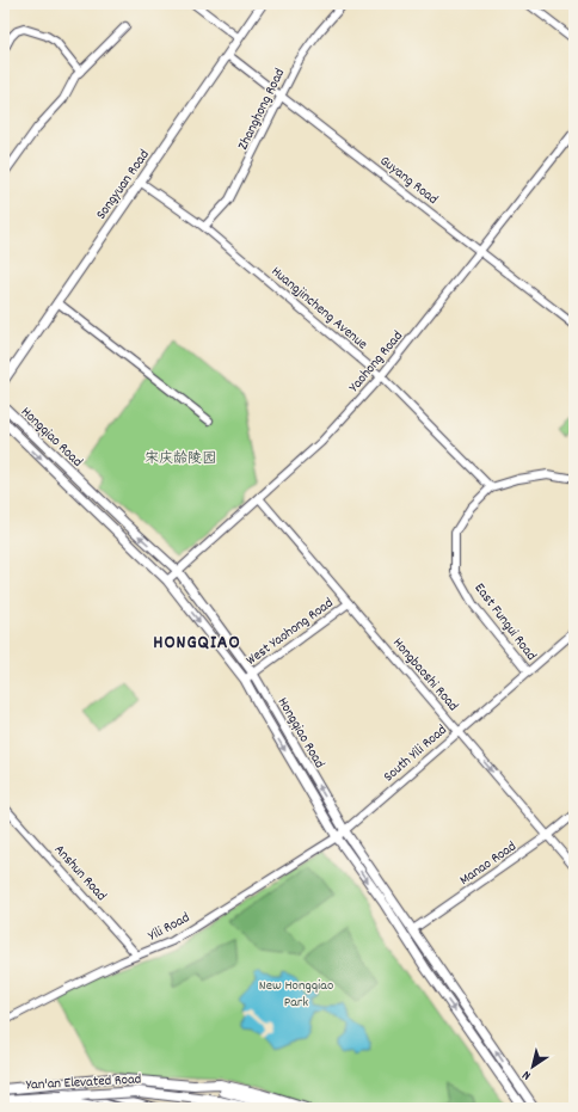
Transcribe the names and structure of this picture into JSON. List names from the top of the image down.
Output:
{
  "streets": {
    "highway": ["Yan'an Elevated Road"],
    "main road": ["Songyuan Road", "Hongqiao Road"],
    "street": [
      "Zhanghong Road",
      "Guyang Road",
      "Huangjincheng Avenue",
      "Yaohong Road",
      "East Fungui Road",
      "West Yaohong Road",
      "Hongbaoshi Road",
      "South Yili Road",
      "Manao Road",
      "Anshun Road",
      "Yili Road"
    ]
  },
  "crossings": [
    ["Zhanghong Road", "Guyang Road"],
    ["Zhanghong Road", "Huangjincheng Avenue"],
    ["Guyang Road", "Songyuan Road"],
    ["Guyang Road", "Yaohong Road"],
    ["Songyuan Road", "Huangjincheng Avenue"],
    ["Huangjincheng Avenue", "Yaohong Road"],
    ["Huangjincheng Avenue", "East Fungui Road"],
    ["Yaohong Road", "Hongqiao Road"],
    ["Yaohong Road", "Hongbaoshi Road"],
    ["Hongqiao Road", "West Yaohong Road"],
    ["Hongqiao Road", "South Yili Road"],
    ["Hongqiao Road", "Manao Road"],
    ["Hongqiao Road", "Yili Road"],
    ["East Fungui Road", "South Yili Road"],
    ["West Yaohong Road", "Hongbaoshi Road"],
    ["Hongbaoshi Road", "South Yili Road"],
    ["Hongbaoshi Road", "Manao Road"],
    ["South Yili Road", "Yili Road"],
    ["Anshun Road", "Yili Road"]
  ],
  "districts": ["HONGQIAO"],
  "parks": ["宋庆龄陵园", "New Hongqiao Park"],
  "north": "bottom left"
}
